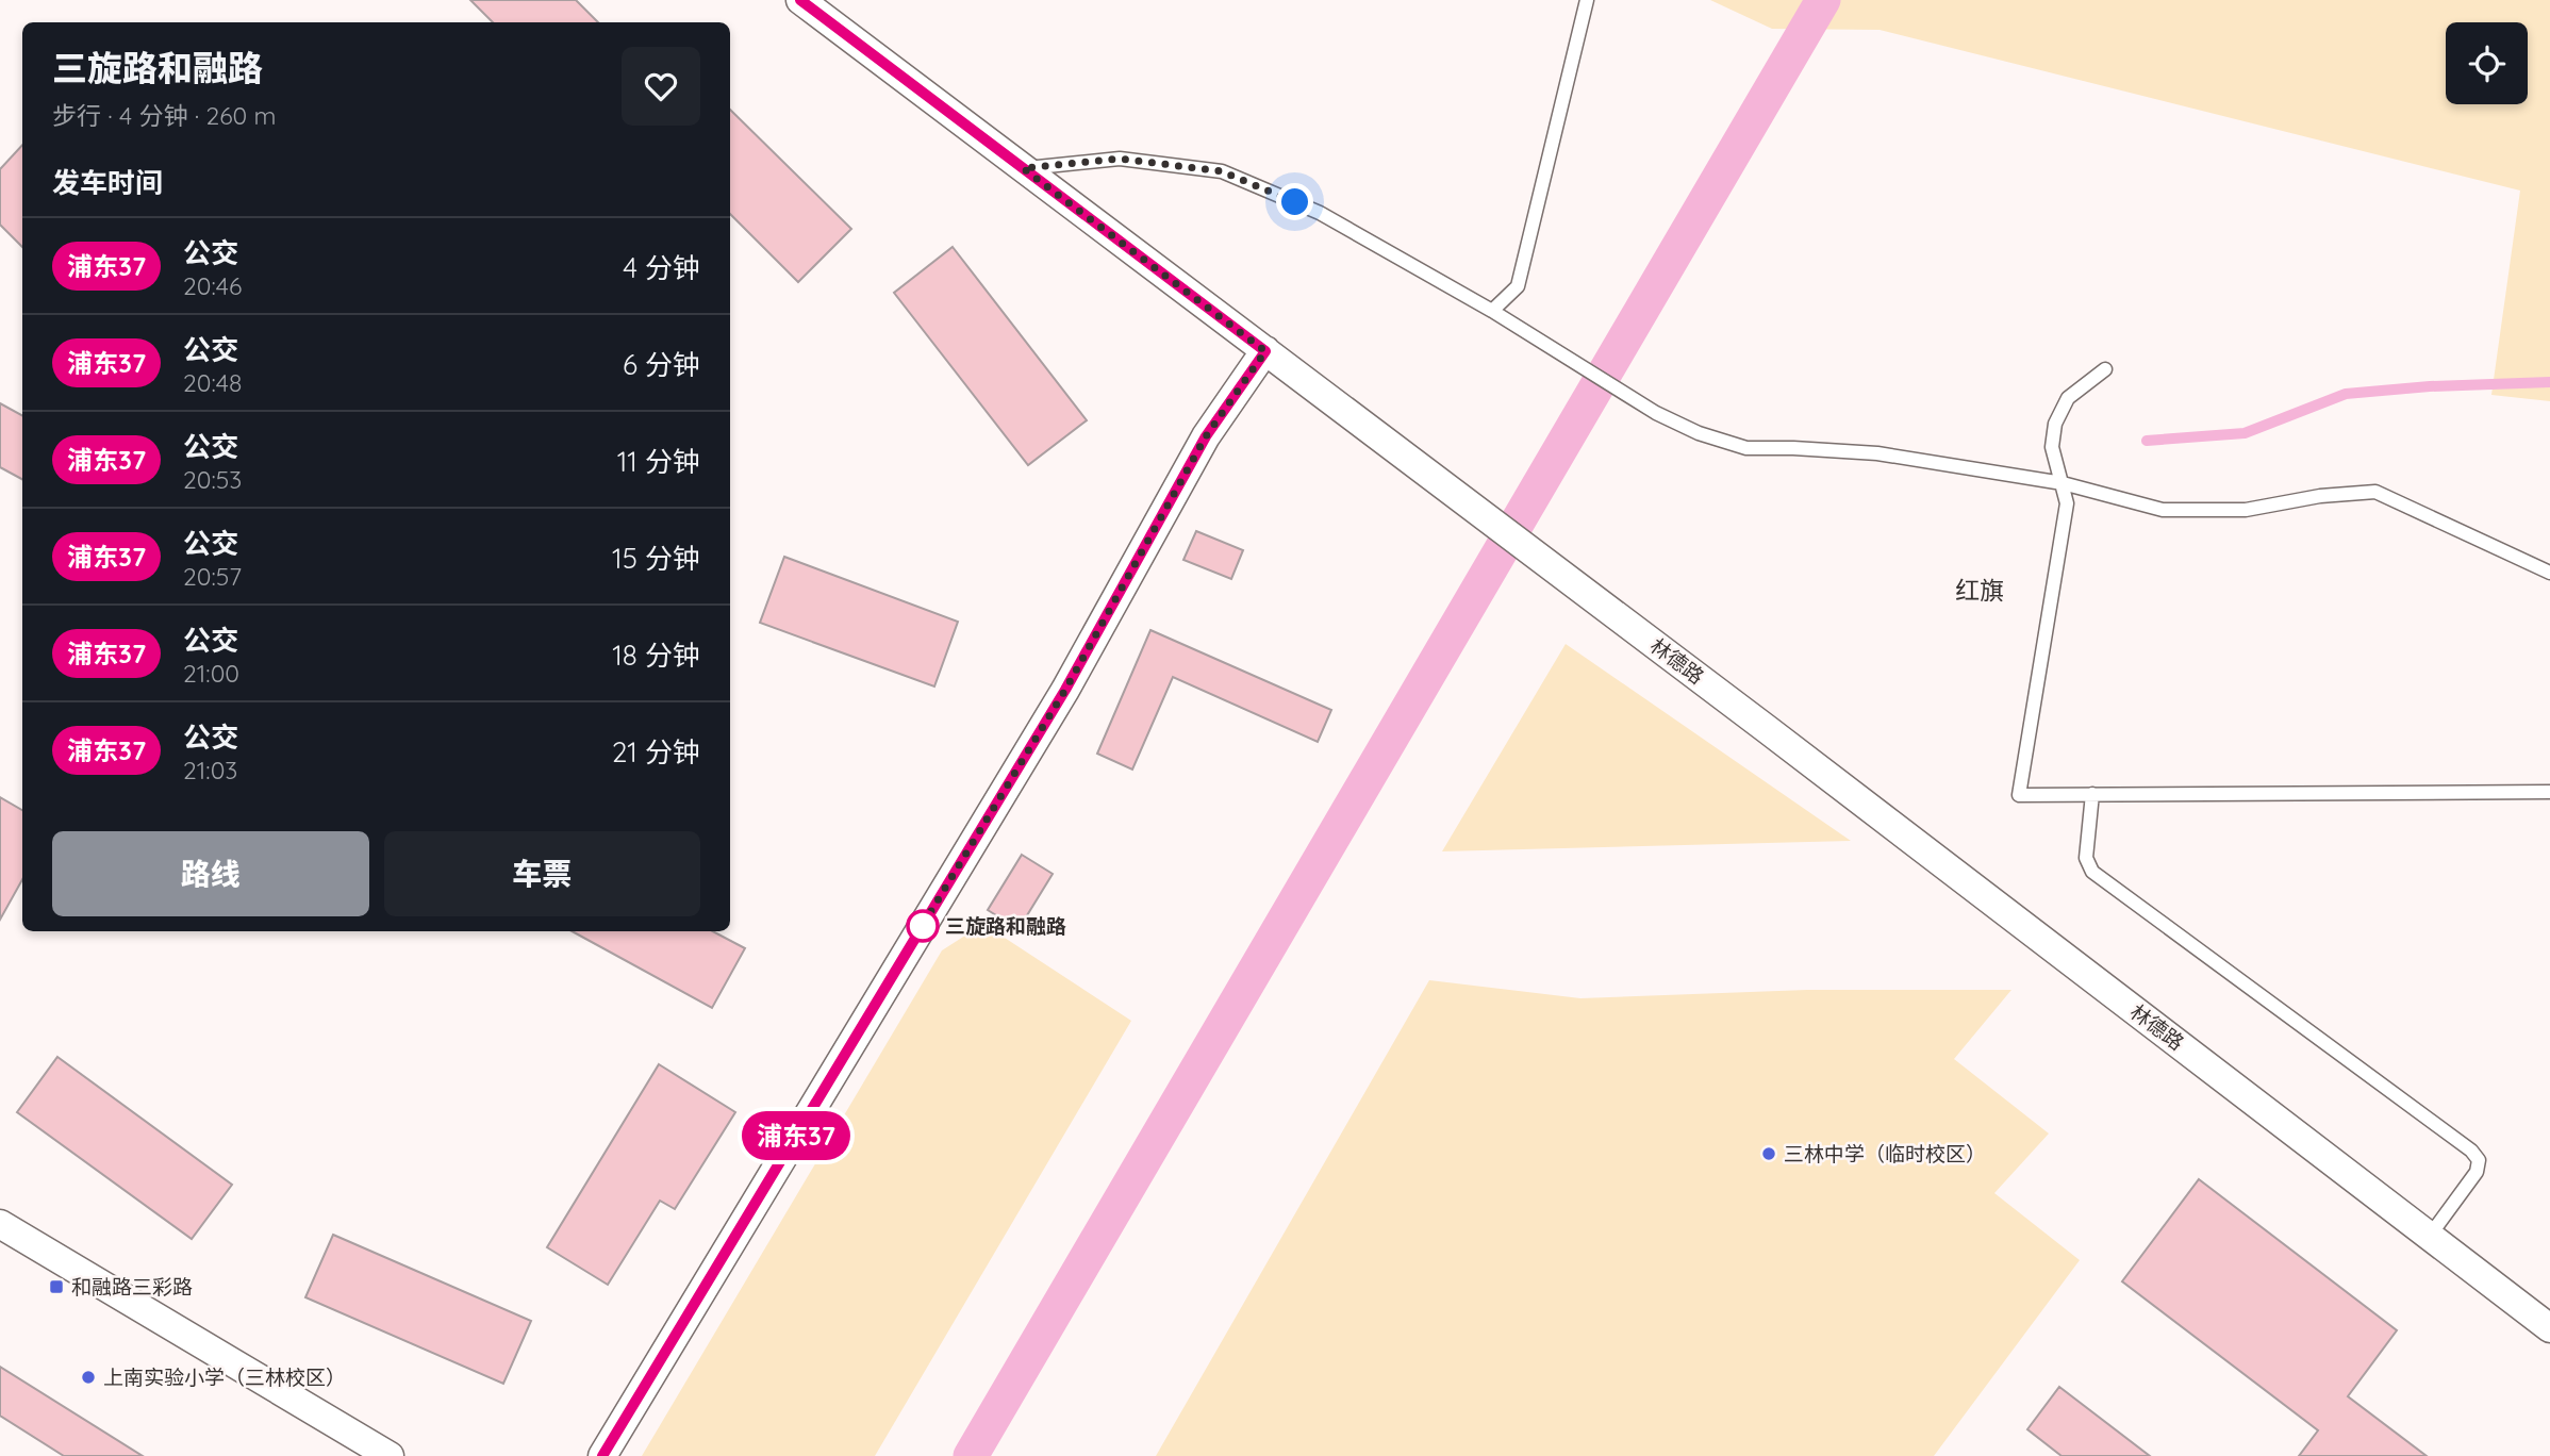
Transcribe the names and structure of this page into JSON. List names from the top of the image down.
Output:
{
  "streets": {
    "street": ["林德路"]
  },
  "districts": ["红旗"],
  "places": {
    "other": ["三旋路和融路", "三林中学（临时校区）", "上南实验小学（三林校区）"],
    "transit": ["和融路三彩路"]
  },
  "lines": ["bus line 浦东37"],
  "page": {
    "on_map": "浦东37",
    "heading": [
      ["三旋路和融路", "步行 · 4 分钟 · 260 m"],
      "发车时间"
    ],
    "list": [
      {
        "mark": "浦东37",
        "name": "公交",
        "note": "20:46",
        "value": "4 分钟"
      },
      {
        "mark": "浦东37",
        "name": "公交",
        "note": "20:48",
        "value": "6 分钟"
      },
      {
        "mark": "浦东37",
        "name": "公交",
        "note": "20:53",
        "value": "11 分钟"
      },
      {
        "mark": "浦东37",
        "name": "公交",
        "note": "20:57",
        "value": "15 分钟"
      },
      {
        "mark": "浦东37",
        "name": "公交",
        "note": "21:00",
        "value": "18 分钟"
      },
      {
        "mark": "浦东37",
        "name": "公交",
        "note": "21:03",
        "value": "21 分钟"
      }
    ],
    "buttons": ["路线", "车票"]
  }
}
